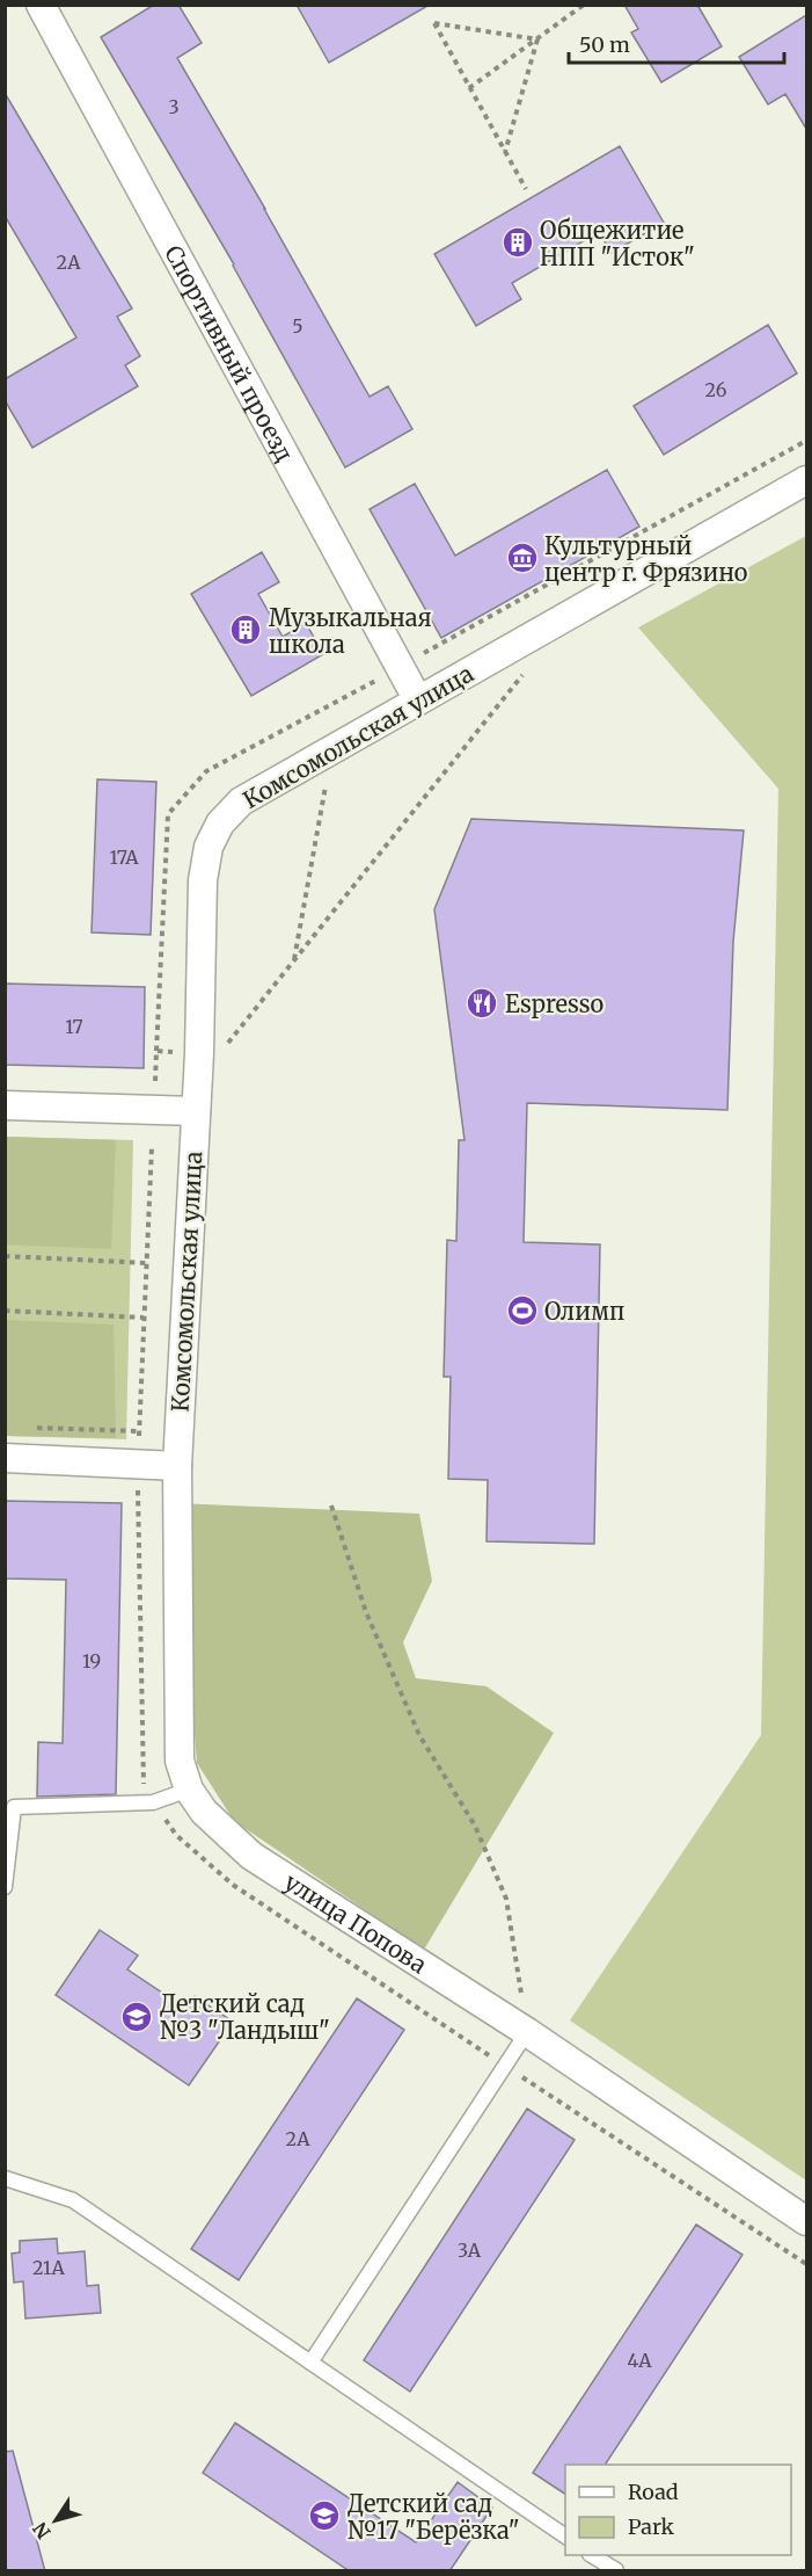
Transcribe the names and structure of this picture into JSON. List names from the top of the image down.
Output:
{
  "streets": {
    "street": ["Спортивный проезд", "Комсомольская улица", "улица Попова"]
  },
  "crossings": [
    ["Спортивный проезд", "Комсомольская улица"],
    ["Комсомольская улица", "улица Попова"]
  ],
  "places": {
    "building": ["Общежитие НПП \"Исток\"", "Музыкальная школа"],
    "museum": ["Культурный центр г. Фрязино"],
    "restaurant": ["Espresso"],
    "sports": ["Олимп"],
    "school or university": ["Детский сад №3 \"Ландыш\"", "Детский сад №17 \"Берёзка\""]
  },
  "house_numbers": [
    "3",
    "2А",
    "5",
    "26",
    "17А",
    "17",
    "19",
    "2А",
    "3А",
    "21А",
    "4А"
  ],
  "legend": ["Road", "Park"],
  "scale_bar": "50 m",
  "north": "bottom left"
}
